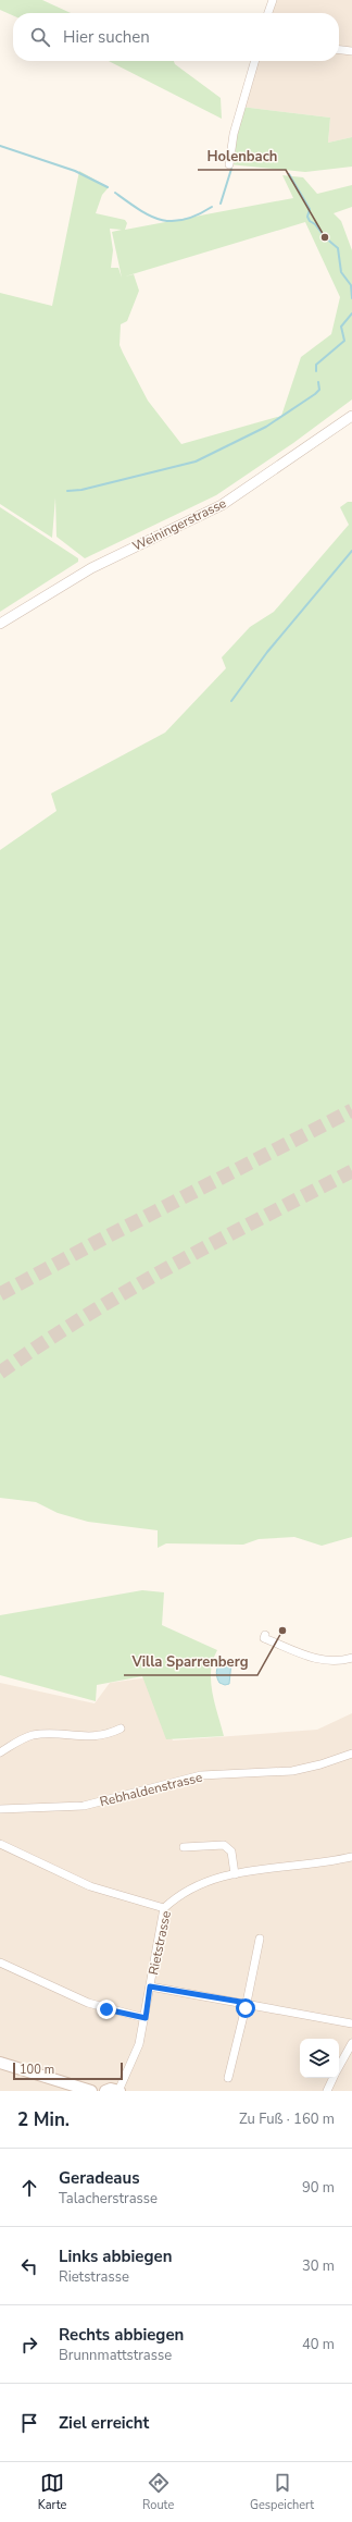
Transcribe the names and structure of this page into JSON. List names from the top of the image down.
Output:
{
  "streets": {
    "street": ["Weiningerstrasse", "Rebhaldenstrasse", "Rietstrasse"]
  },
  "places": ["Holenbach", "Villa Sparrenberg"],
  "scale_bar": "100 m",
  "page": {
    "search": "Hier suchen",
    "scale": "100 m",
    "heading": ["2 Min.", "Zu Fuß · 160 m"],
    "list": [
      ["Geradeaus", "Talacherstrasse", "90 m"],
      ["Links abbiegen", "Rietstrasse", "30 m"],
      ["Rechts abbiegen", "Brunnmattstrasse", "40 m"],
      "Ziel erreicht"
    ],
    "nav": ["Karte", "Route", "Gespeichert"]
  }
}
